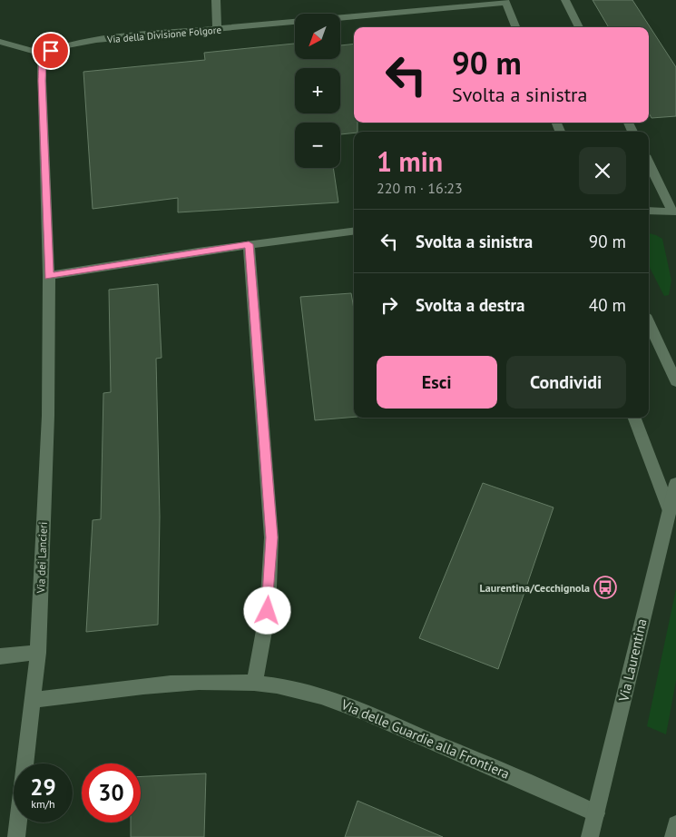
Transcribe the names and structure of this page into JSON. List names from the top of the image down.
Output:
{
  "streets": {
    "street": [
      "Via della Divisione Folgore",
      "Via dei Lancieri",
      "Via Laurentina",
      "Via delle Guardie alla Frontiera"
    ]
  },
  "crossings": [
    ["Via dei Lancieri", "Via delle Guardie alla Frontiera"],
    ["Via Laurentina", "Via delle Guardie alla Frontiera"]
  ],
  "places": {
    "bus stop": ["Laurentina/Cecchignola"]
  },
  "north": "bottom left",
  "page": {
    "map_buttons": ["+", "−"],
    "turn": ["90 m", "Svolta a sinistra"],
    "heading": ["1 min", "220 m · 16:23"],
    "list": [
      {
        "name": "Svolta a sinistra",
        "value": "90 m"
      },
      {
        "name": "Svolta a destra",
        "value": "40 m"
      }
    ],
    "buttons": ["Esci", "Condividi"],
    "speed": "29 km/h",
    "limit": "30"
  }
}
